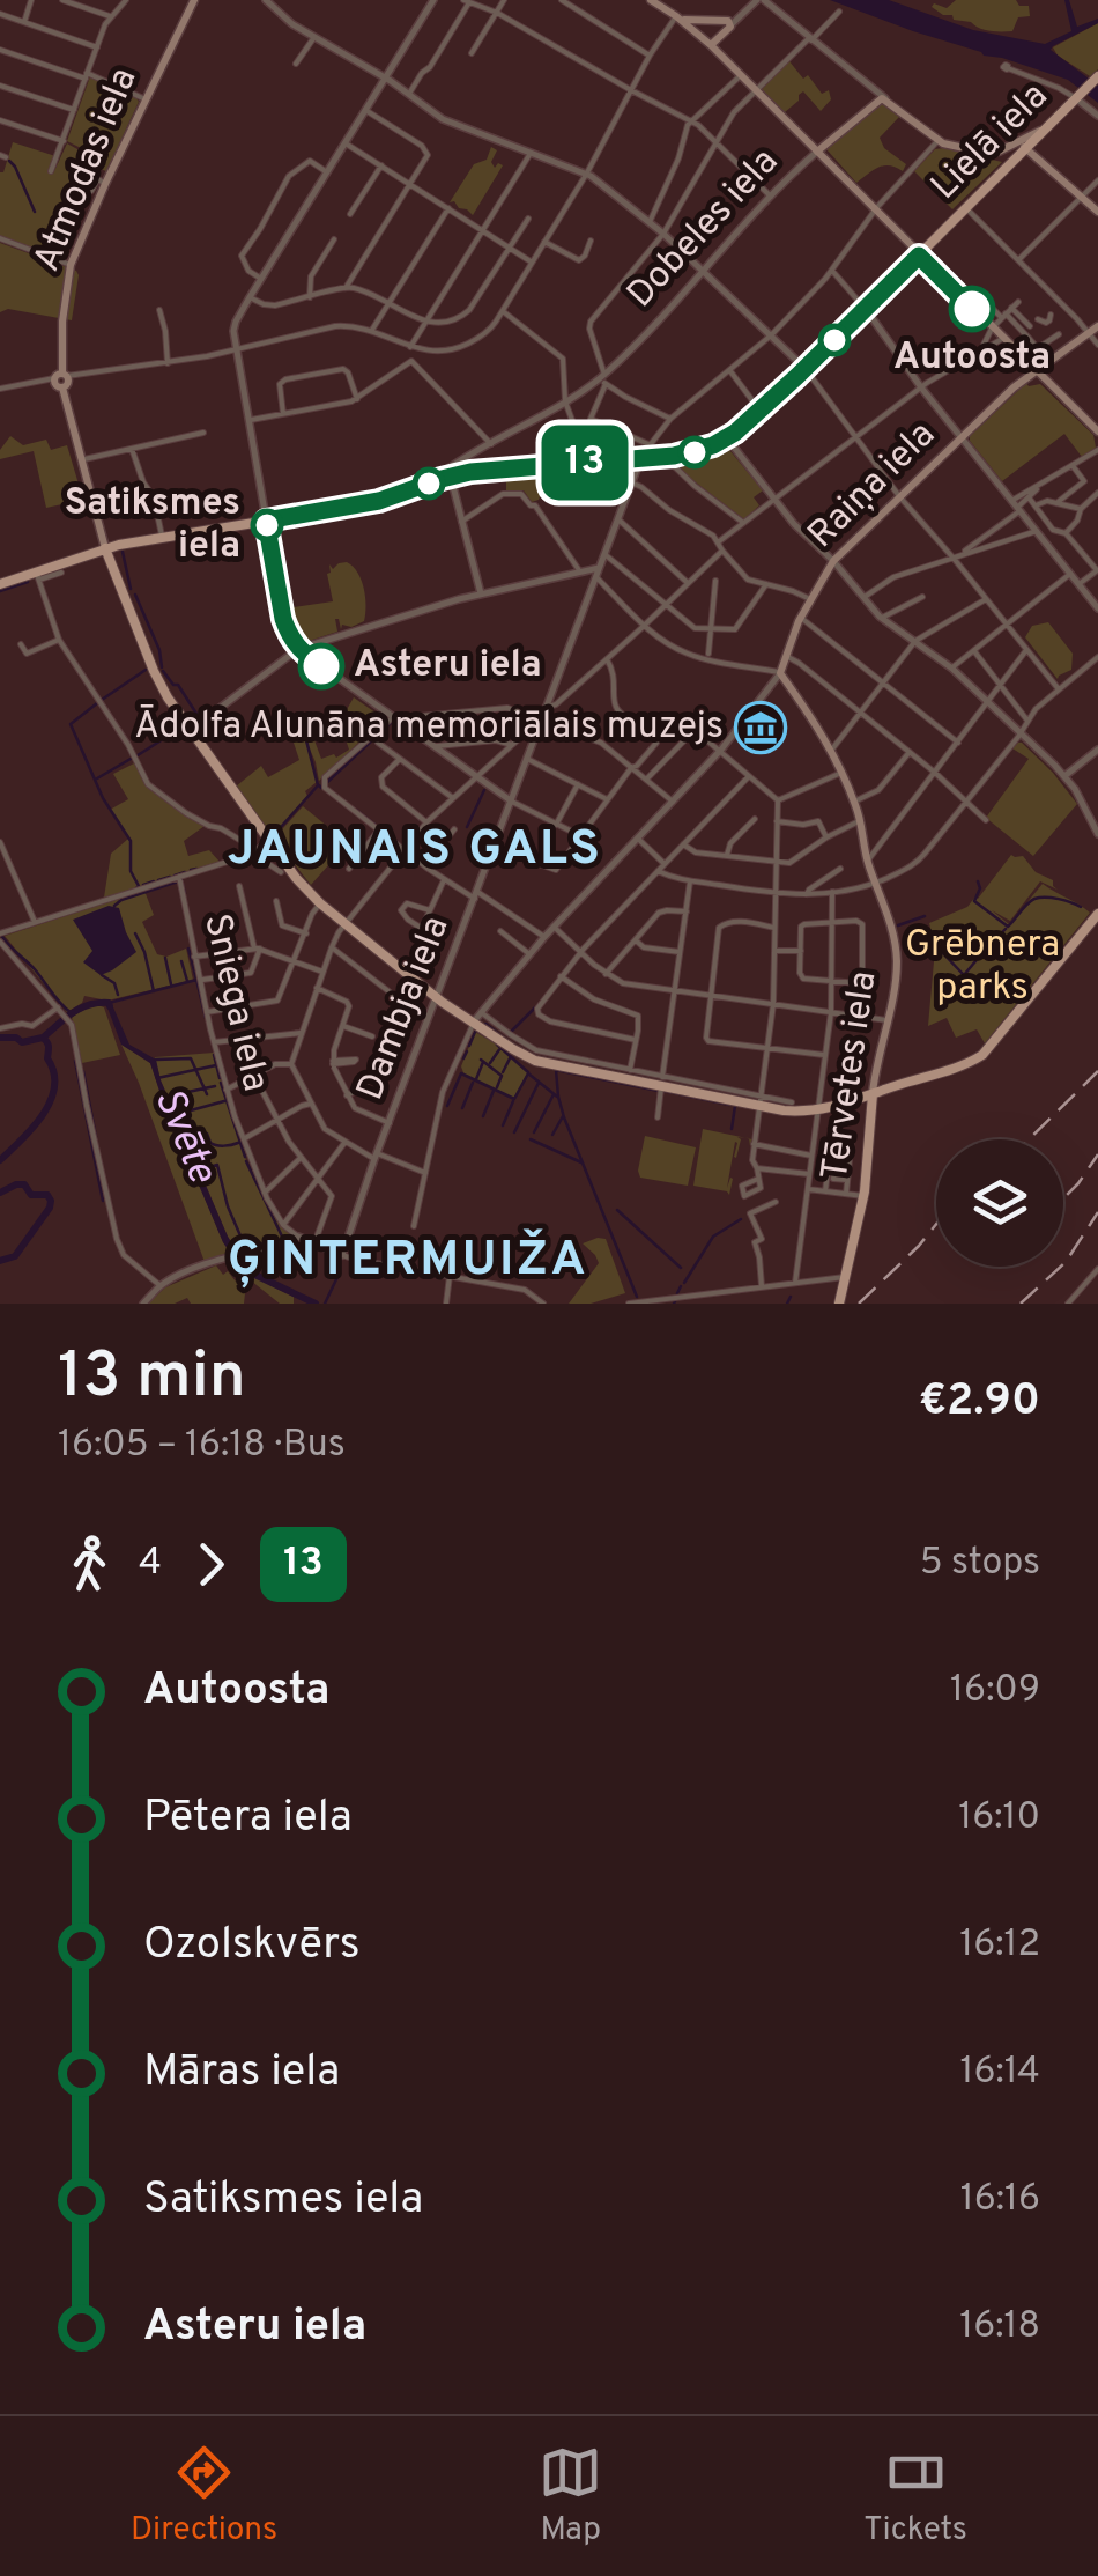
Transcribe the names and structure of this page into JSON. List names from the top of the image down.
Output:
{
  "streets": {
    "main road": [
      "Lielā iela",
      "Atmodas iela",
      "Dobeles iela",
      "Raiņa iela",
      "Tērvetes iela"
    ],
    "street": ["Sniega iela", "Dambja iela"]
  },
  "crossings": [
    ["Lielā iela", "Atmodas iela"],
    ["Lielā iela", "Dobeles iela"],
    ["Lielā iela", "Dambja iela"],
    ["Atmodas iela", "Dambja iela"],
    ["Atmodas iela", "Tērvetes iela"],
    ["Raiņa iela", "Tērvetes iela"],
    ["Sniega iela", "Dambja iela"]
  ],
  "districts": ["JAUNAIS GALS", "ĢINTERMUIŽA"],
  "water": ["Svēte"],
  "parks": ["Grēbnera parks"],
  "places": {
    "other": ["Autoosta", "Satiksmes iela", "Asteru iela"],
    "museum": ["Ādolfa Alunāna memoriālais muzejs"]
  },
  "lines": ["bus line 13"],
  "page": {
    "on_map": "13",
    "heading": ["13 min", "16:05 – 16:18 · Bus", "€2.90"],
    "legs": ["4", "13", "5 stops"],
    "list": [
      {
        "name": "Autoosta",
        "value": "16:09"
      },
      {
        "name": "Pētera iela",
        "value": "16:10"
      },
      {
        "name": "Ozolskvērs",
        "value": "16:12"
      },
      {
        "name": "Māras iela",
        "value": "16:14"
      },
      {
        "name": "Satiksmes iela",
        "value": "16:16"
      },
      {
        "name": "Asteru iela",
        "value": "16:18"
      }
    ],
    "tabs": ["Directions", "Map", "Tickets"]
  }
}
